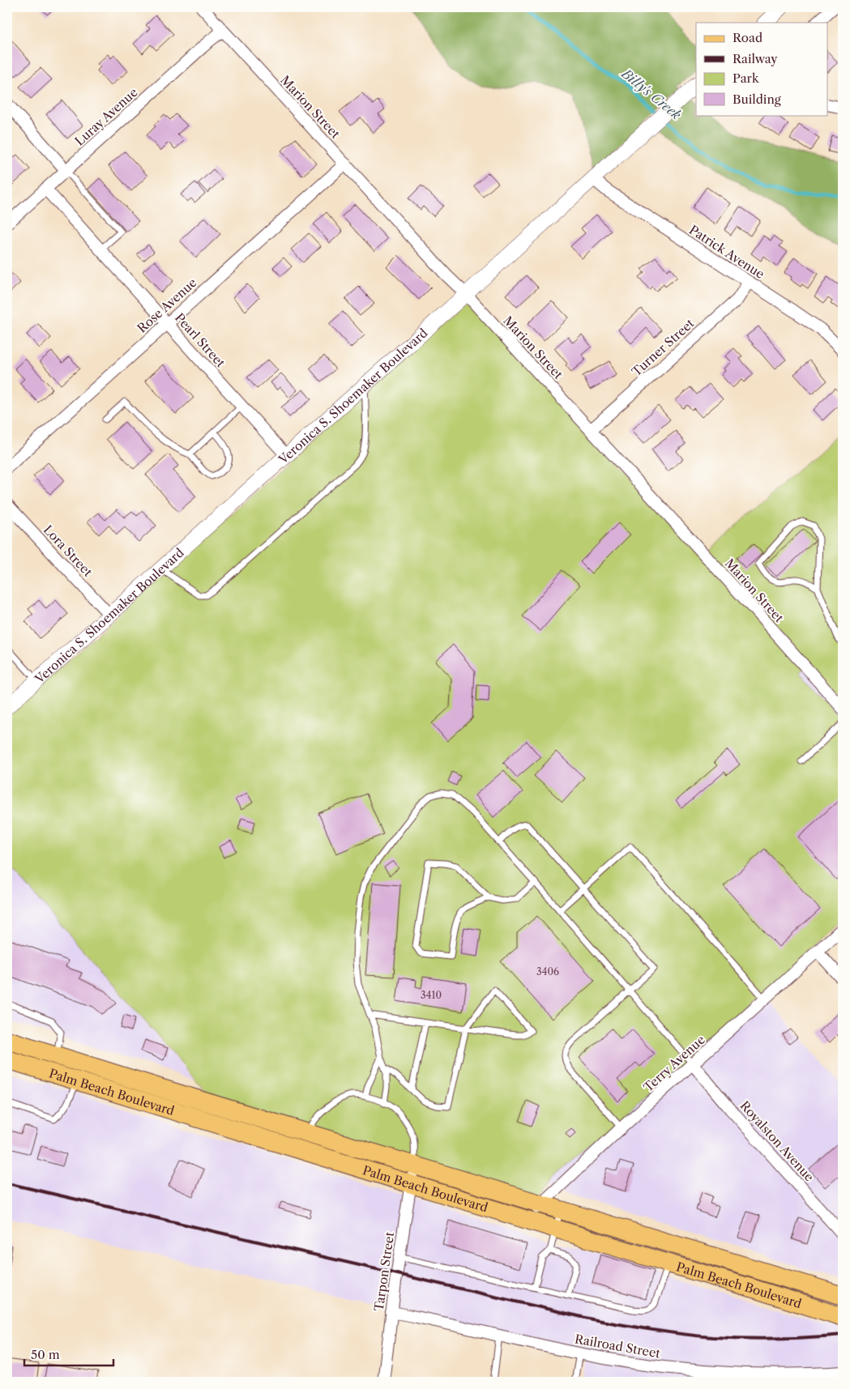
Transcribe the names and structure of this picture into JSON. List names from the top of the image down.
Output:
{
  "streets": {
    "main road": ["Palm Beach Boulevard"],
    "street": [
      "Marion Street",
      "Luray Avenue",
      "Patrick Avenue",
      "Rose Avenue",
      "Pearl Street",
      "Turner Street",
      "Veronica S. Shoemaker Boulevard",
      "Lora Street",
      "Terry Avenue",
      "Royalston Avenue",
      "Tarpon Street",
      "Railroad Street"
    ]
  },
  "crossings": [
    ["Marion Street", "Luray Avenue"],
    ["Marion Street", "Rose Avenue"],
    ["Marion Street", "Turner Street"],
    ["Marion Street", "Veronica S. Shoemaker Boulevard"],
    ["Luray Avenue", "Pearl Street"],
    ["Patrick Avenue", "Turner Street"],
    ["Patrick Avenue", "Veronica S. Shoemaker Boulevard"],
    ["Rose Avenue", "Pearl Street"],
    ["Pearl Street", "Veronica S. Shoemaker Boulevard"],
    ["Veronica S. Shoemaker Boulevard", "Lora Street"],
    ["Terry Avenue", "Palm Beach Boulevard"],
    ["Terry Avenue", "Royalston Avenue"],
    ["Palm Beach Boulevard", "Tarpon Street"],
    ["Tarpon Street", "Railroad Street"]
  ],
  "water": ["Billy's Creek"],
  "house_numbers": ["3406", "3410"],
  "legend": [
    "Road",
    "Railway",
    "Park",
    "Building"
  ],
  "scale_bar": "50 m"
}
